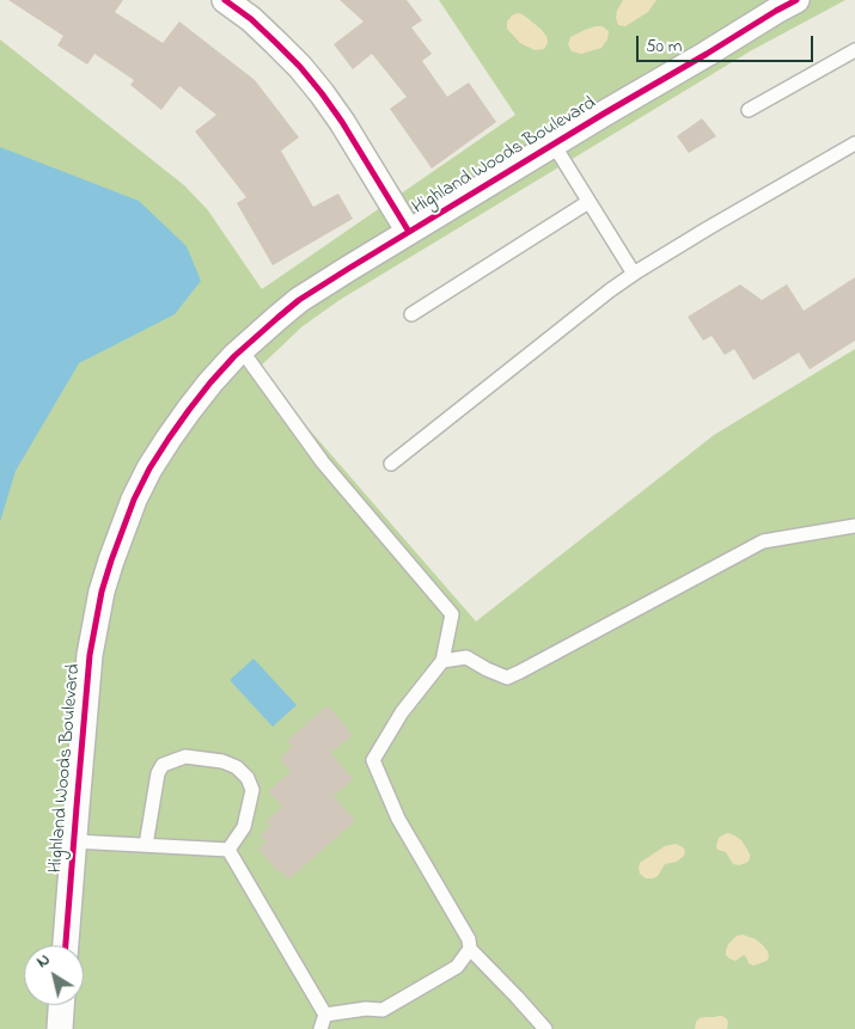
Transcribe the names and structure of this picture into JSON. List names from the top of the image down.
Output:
{
  "streets": {
    "street": ["Highland Woods Boulevard"]
  },
  "scale_bar": "50 m",
  "north": "top left"
}
